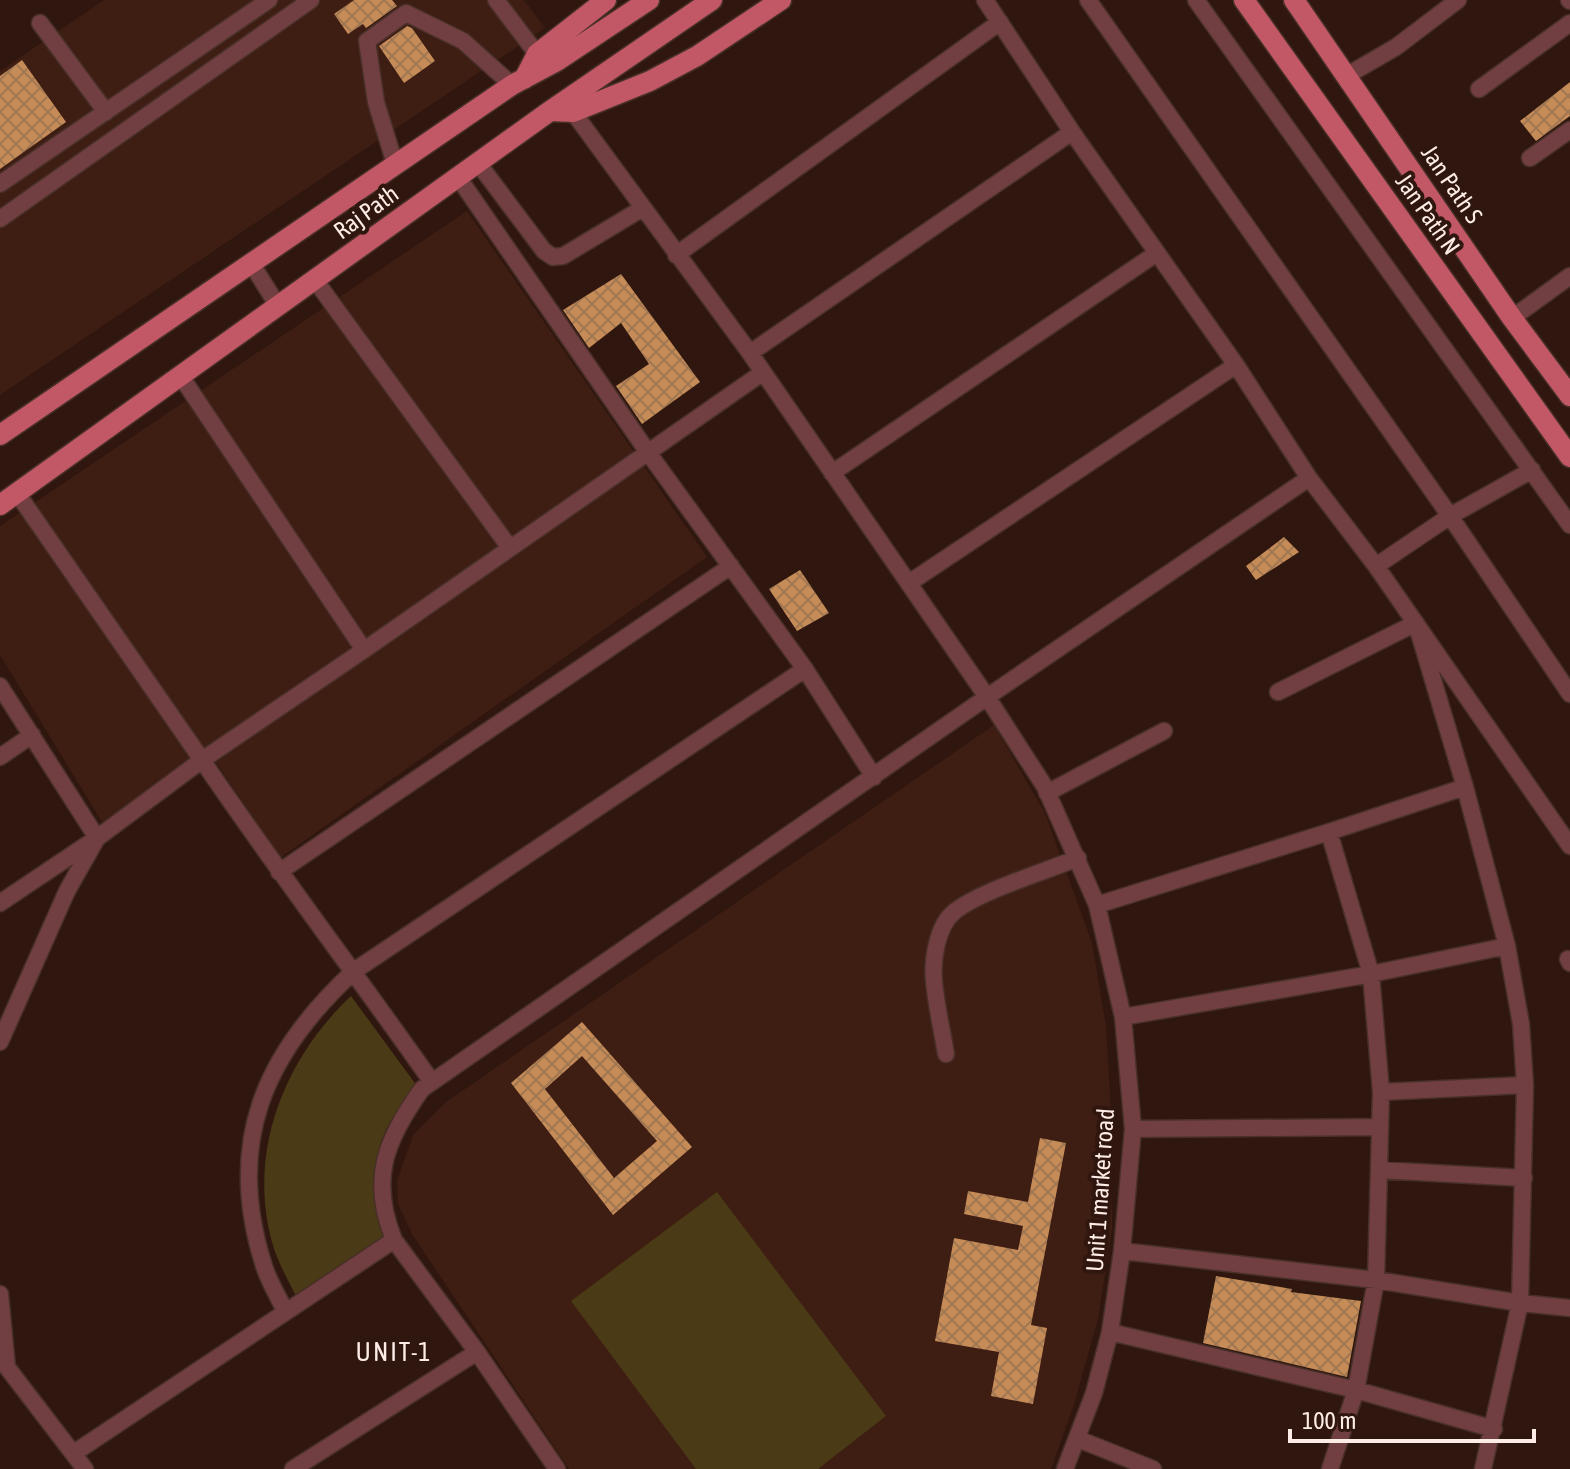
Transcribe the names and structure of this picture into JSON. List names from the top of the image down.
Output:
{
  "streets": {
    "main road": ["Jan Path S", "Raj Path", "Jan Path N"],
    "street": ["Unit 1 market road"]
  },
  "districts": ["UNIT-1"],
  "scale_bar": "100 m"
}
